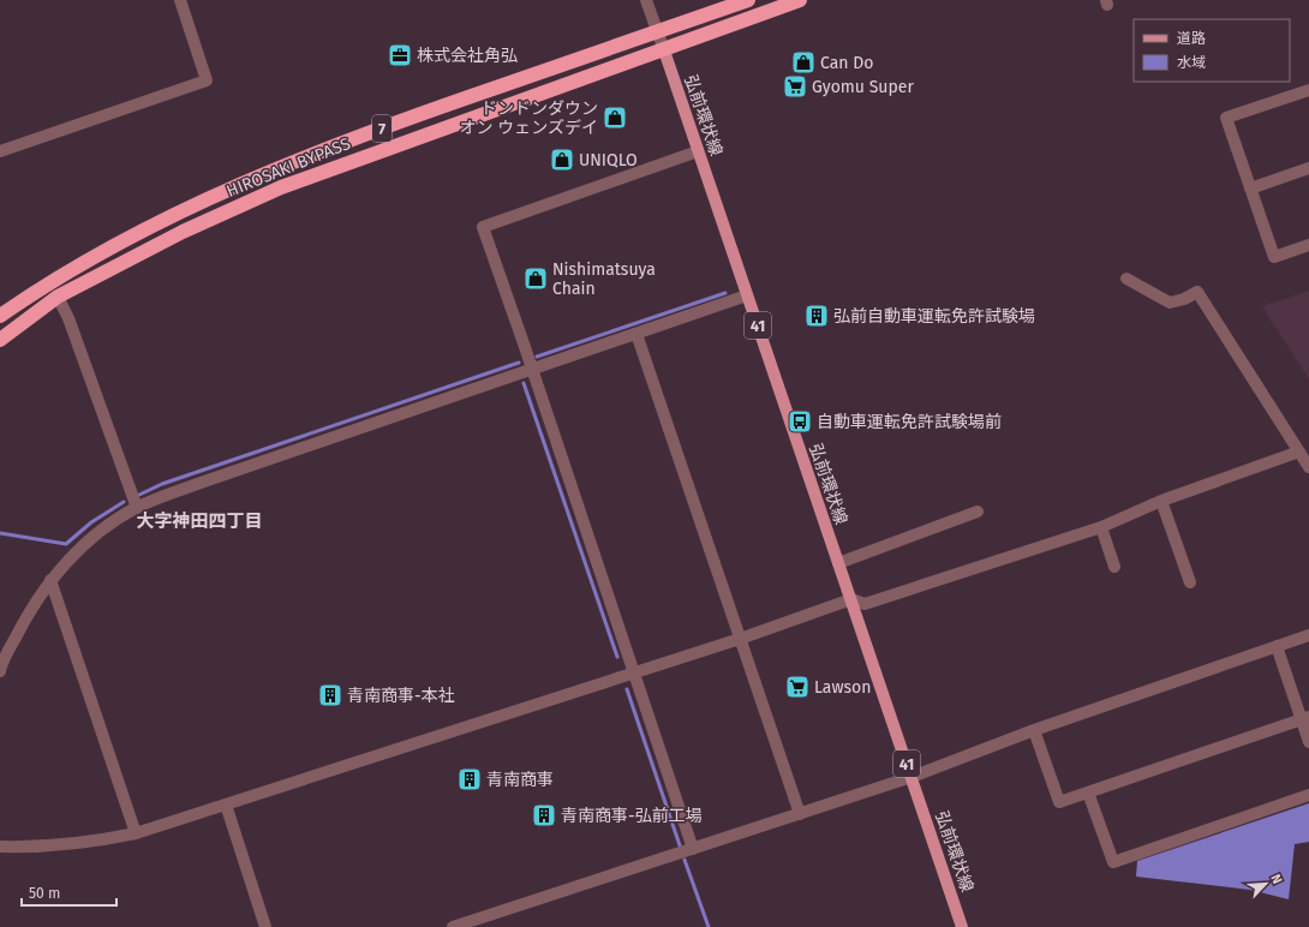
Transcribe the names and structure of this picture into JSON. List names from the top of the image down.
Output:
{
  "streets": {
    "highway": ["7", "HIROSAKI BYPASS"],
    "main road": ["弘前環状線", "41"]
  },
  "crossings": [
    ["弘前環状線", "HIROSAKI BYPASS"]
  ],
  "districts": ["大字神田四丁目"],
  "places": {
    "office": ["株式会社角弘"],
    "shop": [
      "Can Do",
      "ドンドンダウン オン ウェンズデイ",
      "UNIQLO",
      "Nishimatsuya Chain"
    ],
    "supermarket": ["Gyomu Super", "Lawson"],
    "building": [
      "弘前自動車運転免許試験場",
      "青南商事-本社",
      "青南商事",
      "青南商事-弘前工場"
    ],
    "bus stop": ["自動車運転免許試験場前"]
  },
  "legend": ["道路", "水域"],
  "scale_bar": "50 m",
  "north": "top right"
}
